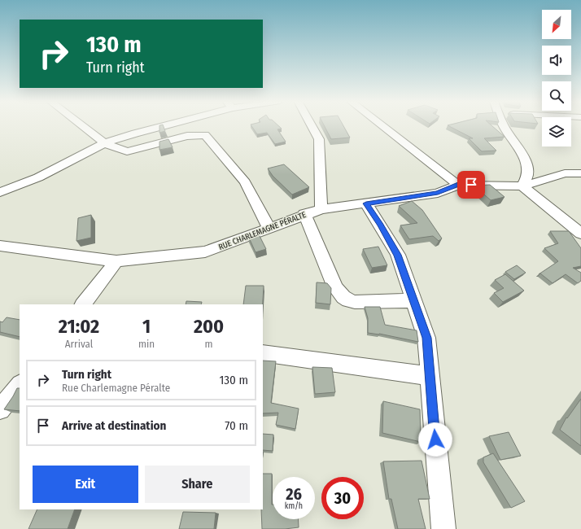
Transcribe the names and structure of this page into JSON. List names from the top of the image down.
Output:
{
  "streets": {
    "street": ["RUE CHARLEMAGNE PÉRALTE"]
  },
  "north": "bottom left",
  "page": {
    "turn": ["130 m", "Turn right"],
    "eta": [
      "21:02",
      "Arrival",
      "1",
      "min",
      "200",
      "m"
    ],
    "list": [
      {
        "name": "Turn right",
        "note": "Rue Charlemagne Péralte",
        "value": "130 m"
      },
      {
        "name": "Arrive at destination",
        "value": "70 m"
      }
    ],
    "buttons": ["Exit", "Share"],
    "speed": "26 km/h",
    "limit": "30"
  }
}
